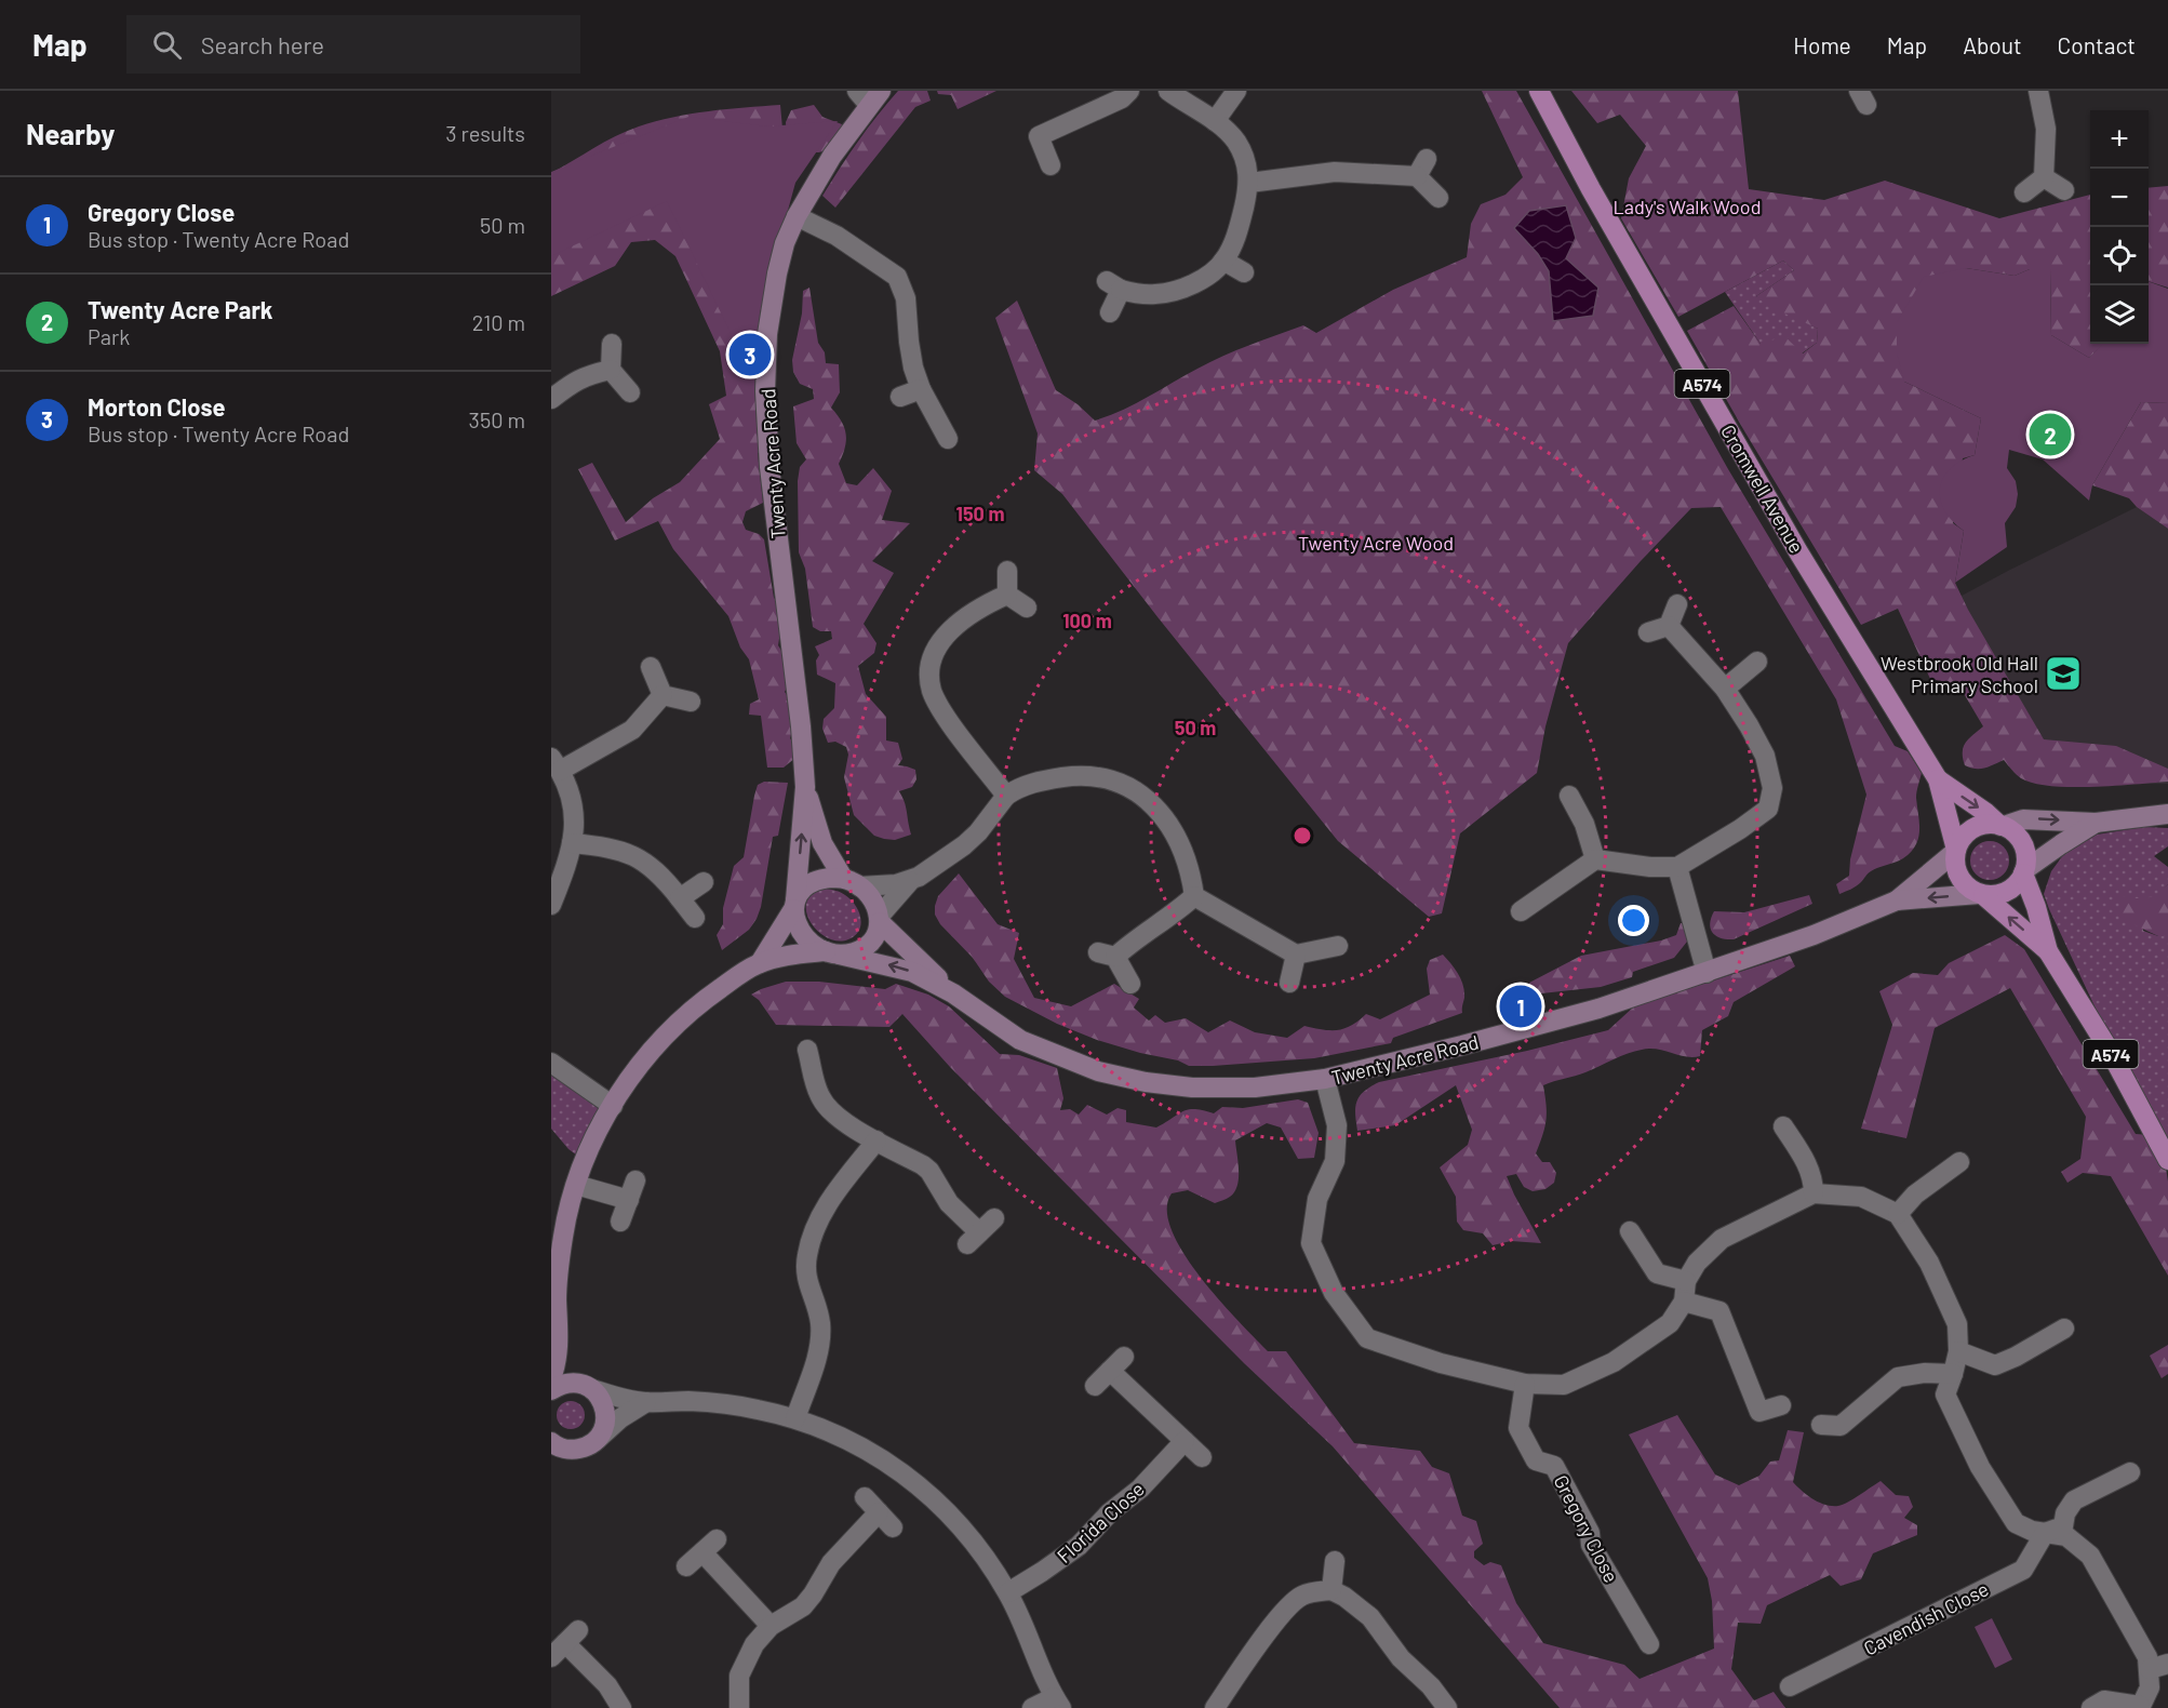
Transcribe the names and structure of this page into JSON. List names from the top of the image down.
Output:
{
  "streets": {
    "main road": ["A574", "Cromwell Avenue"],
    "street": [
      "Twenty Acre Road",
      "Florida Close",
      "Gregory Close",
      "Cavendish Close"
    ]
  },
  "crossings": [
    ["A574", "Twenty Acre Road"],
    ["A574", "Cromwell Avenue"],
    ["Twenty Acre Road", "Cromwell Avenue"]
  ],
  "parks": ["Lady's Walk Wood", "Twenty Acre Wood"],
  "places": {
    "school or university": ["Westbrook Old Hall Primary School"]
  },
  "page": {
    "header": "Map",
    "search": "Search here",
    "nav": [
      "Home",
      "Map",
      "About",
      "Contact"
    ],
    "heading": ["Nearby", "3 results"],
    "map_buttons": ["+", "−"],
    "list": [
      {
        "mark": "1",
        "name": "Gregory Close",
        "note": "Bus stop · Twenty Acre Road",
        "value": "50 m"
      },
      {
        "mark": "2",
        "name": "Twenty Acre Park",
        "note": "Park",
        "value": "210 m"
      },
      {
        "mark": "3",
        "name": "Morton Close",
        "note": "Bus stop · Twenty Acre Road",
        "value": "350 m"
      }
    ],
    "pins": ["3", "2", "1"]
  },
  "rings": ["150 m", "100 m", "50 m"]
}
